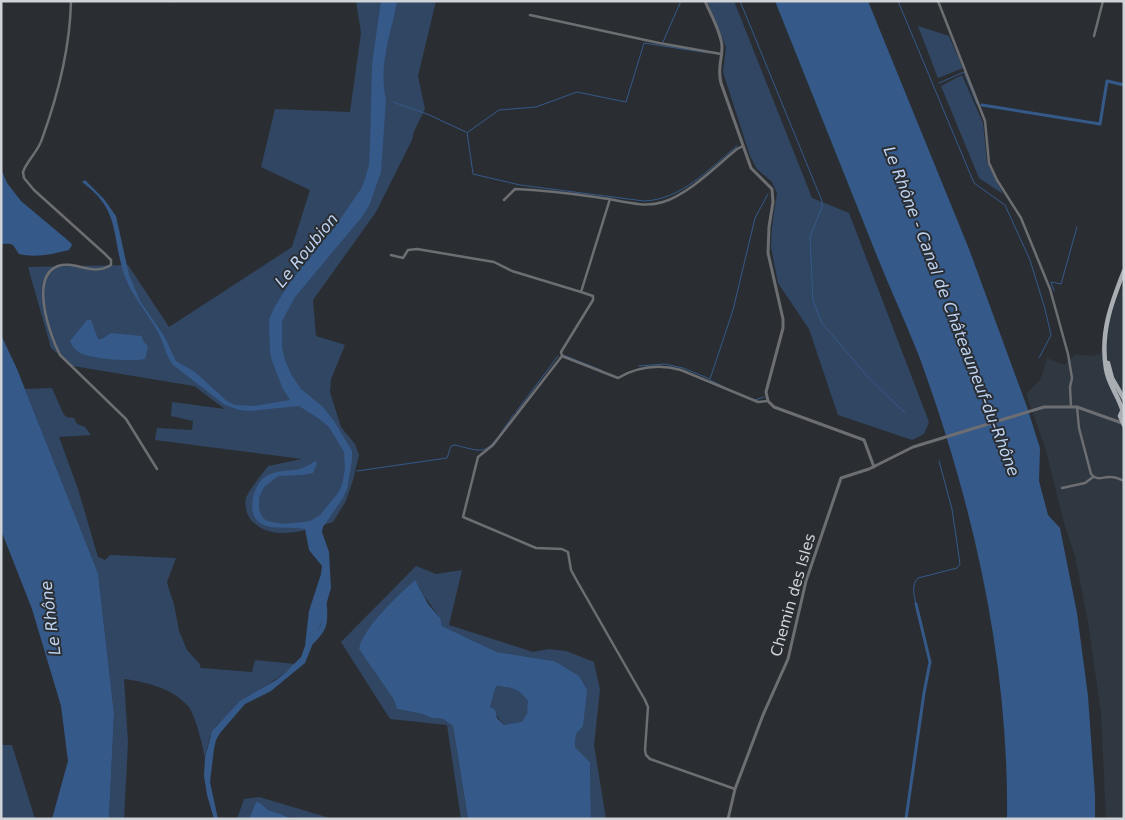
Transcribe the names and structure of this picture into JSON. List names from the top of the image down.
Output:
{
  "streets": {
    "street": ["Chemin des Isles"]
  },
  "water": ["Le Roubion", "Le Rhône - Canal de Châteauneuf-du-Rhône", "Le Rhône"]
}
